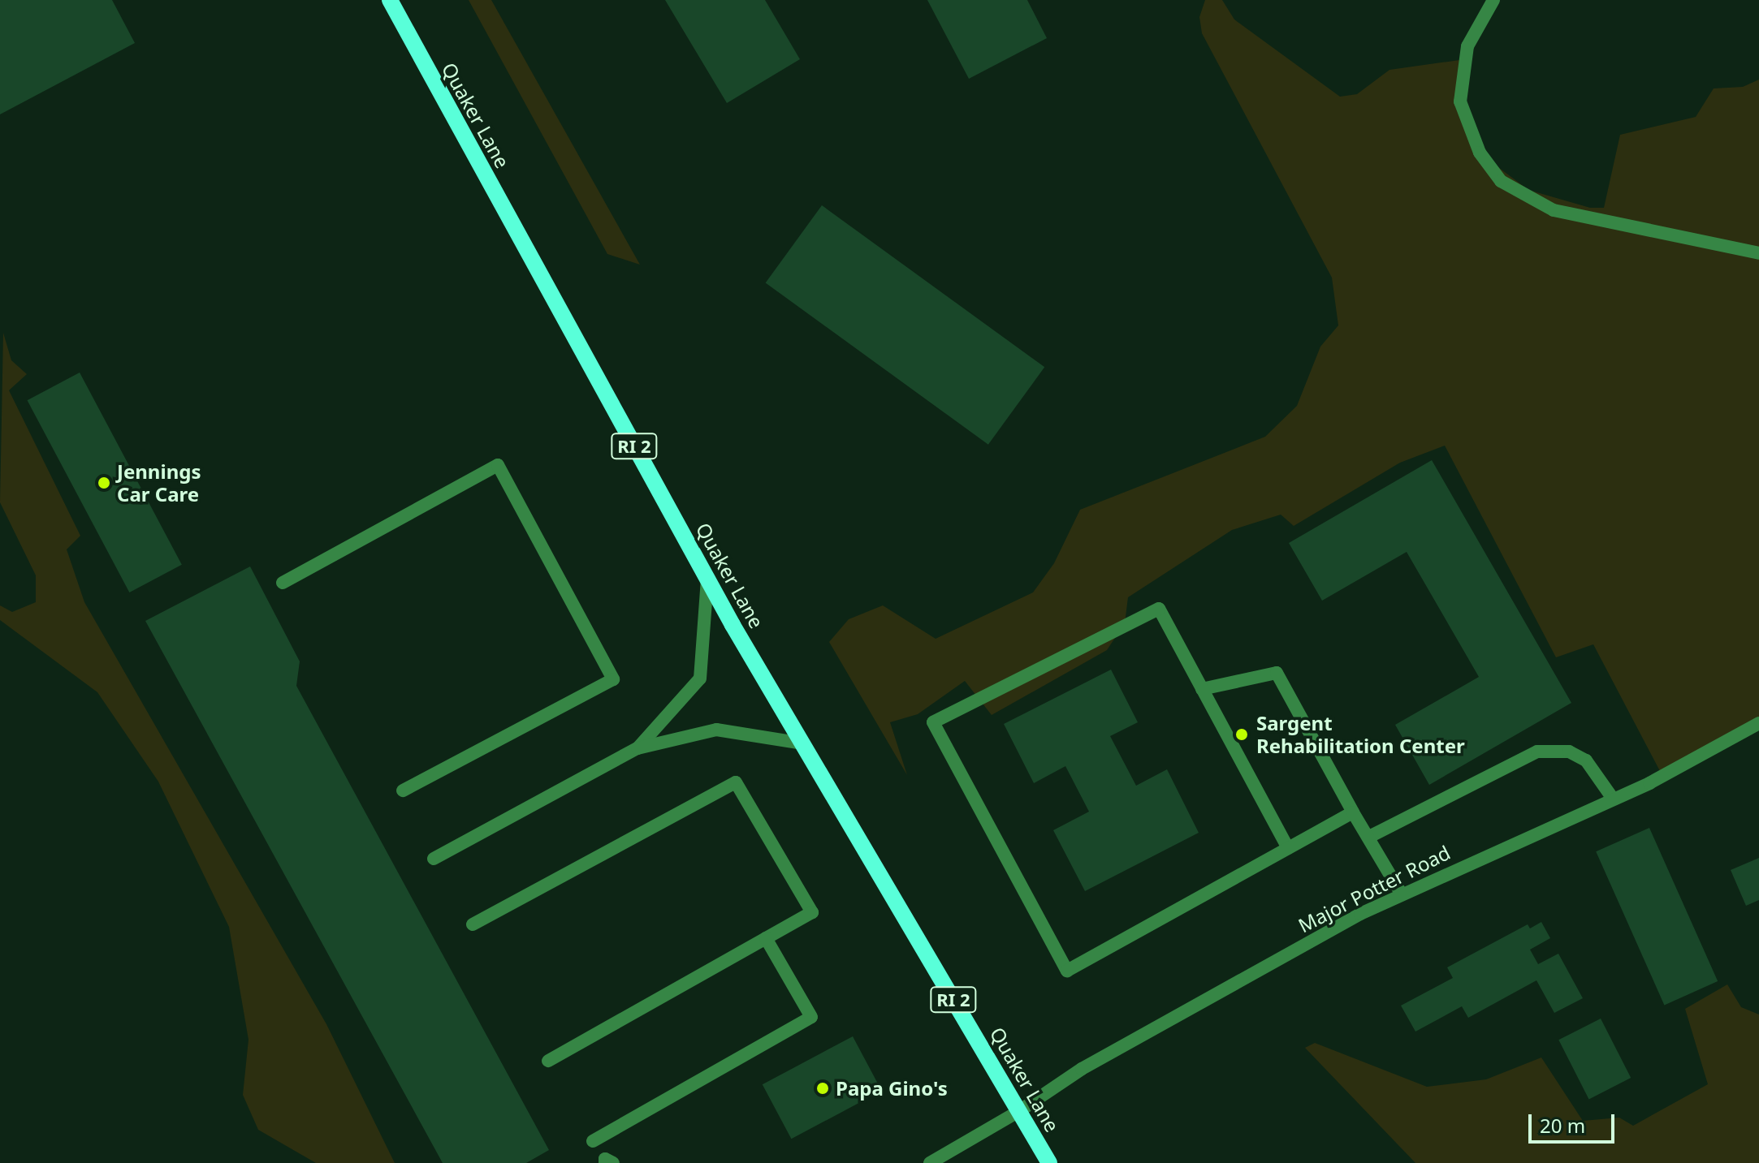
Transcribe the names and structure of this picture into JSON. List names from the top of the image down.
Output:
{
  "streets": {
    "main road": ["Quaker Lane", "RI 2"],
    "street": ["Major Potter Road"]
  },
  "crossings": [
    ["Quaker Lane", "Major Potter Road"]
  ],
  "places": ["Jennings Car Care", "Sargent Rehabilitation Center", "Papa Gino's"],
  "scale_bar": "20 m"
}
